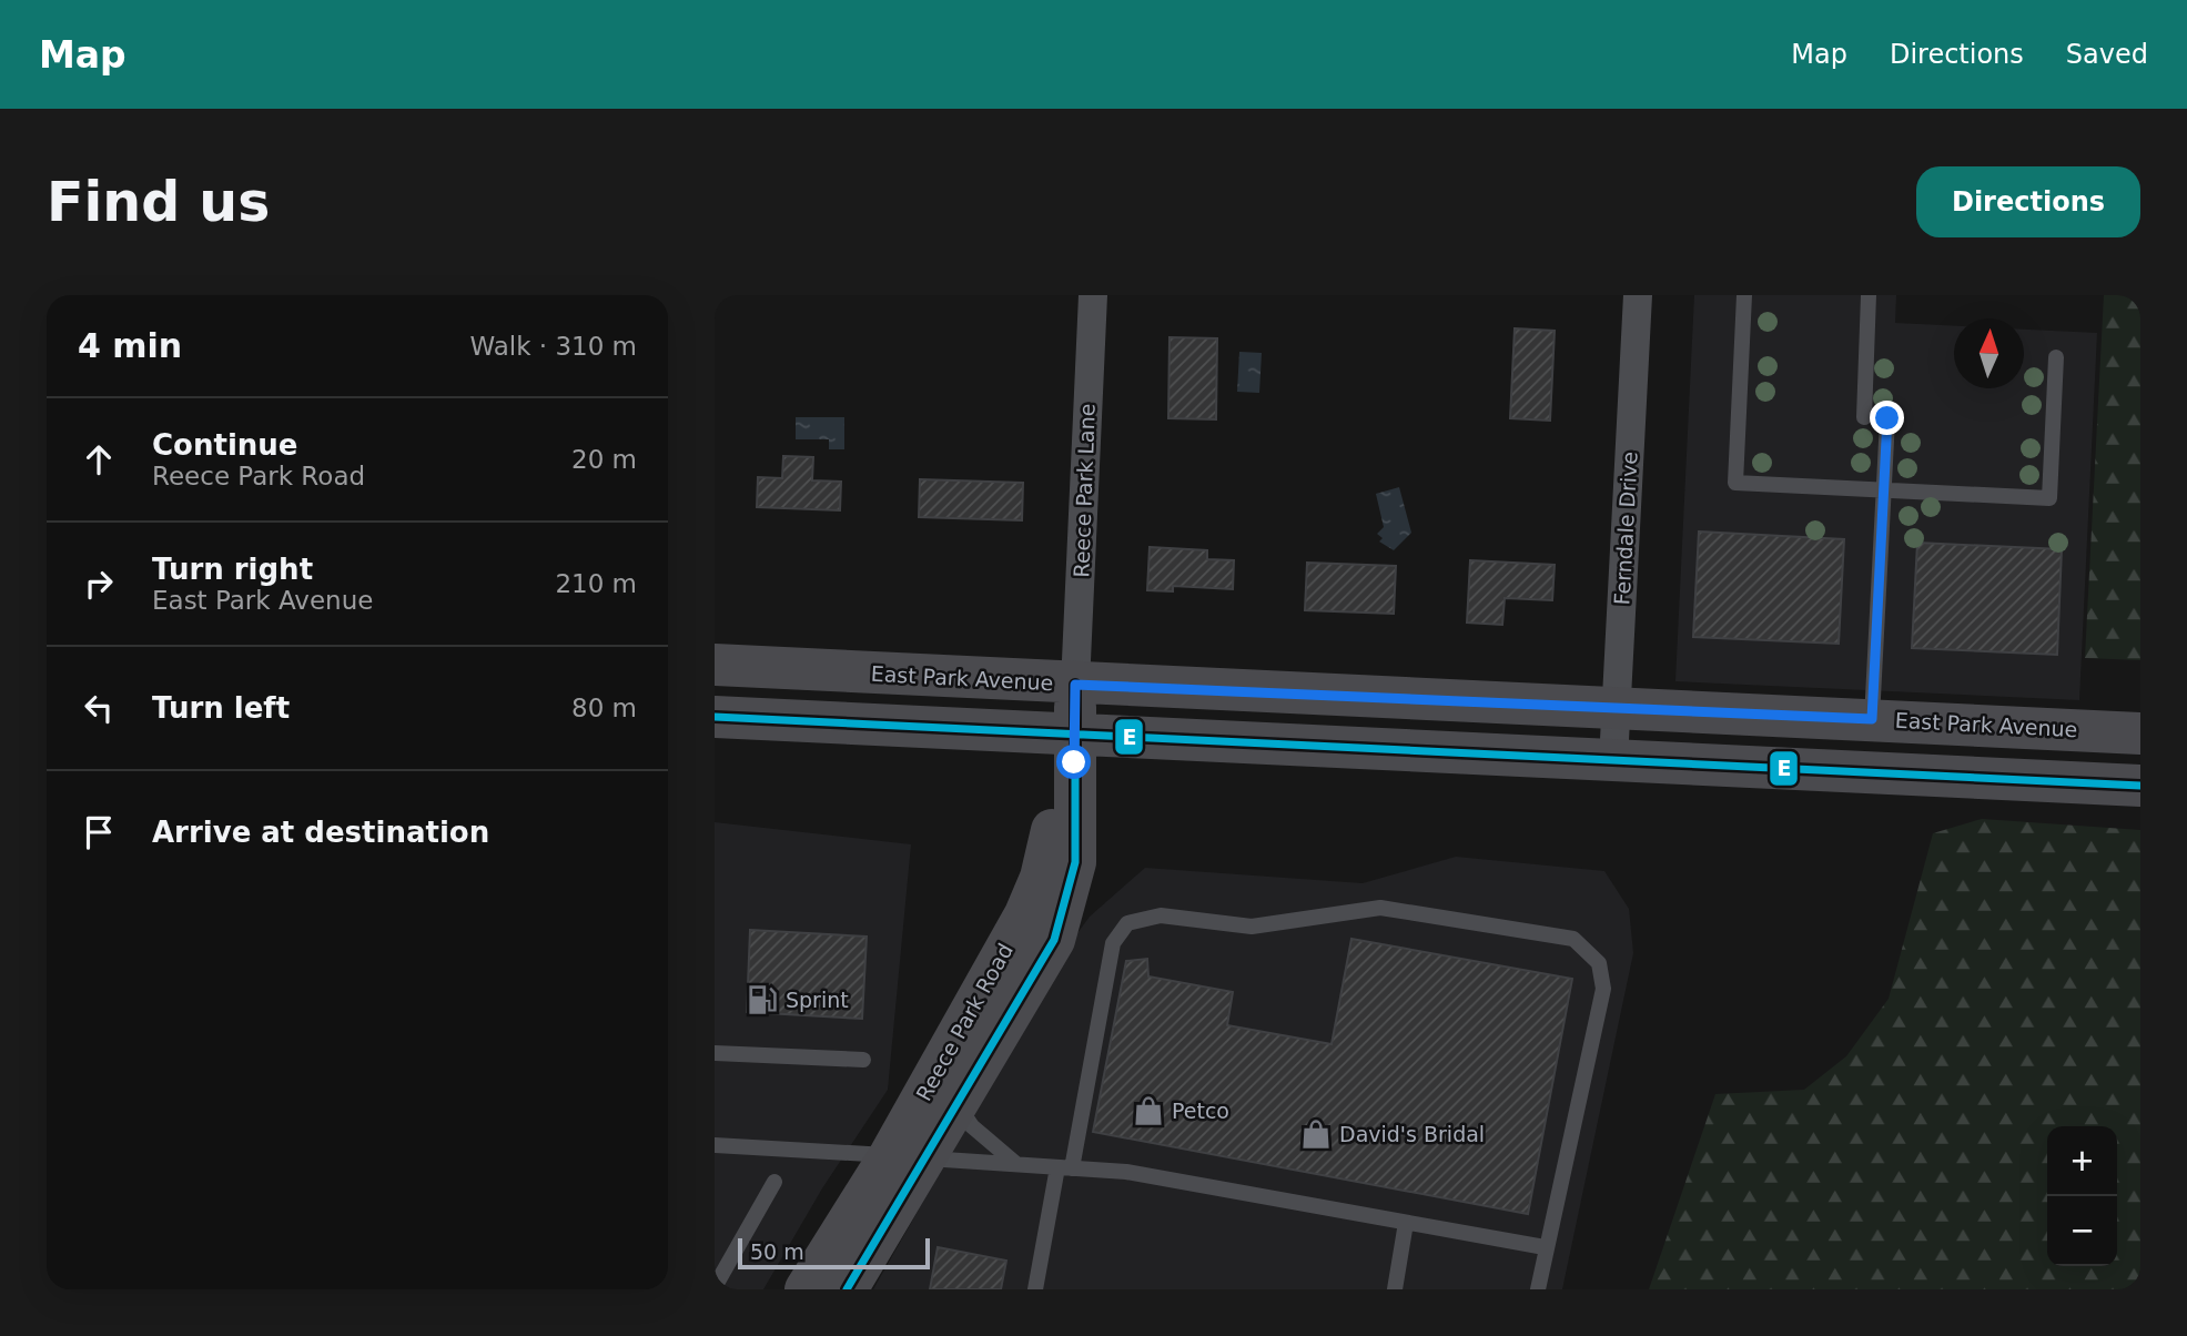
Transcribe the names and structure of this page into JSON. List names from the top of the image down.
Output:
{
  "streets": {
    "main road": ["East Park Avenue", "Reece Park Road"],
    "street": ["Reece Park Lane", "Ferndale Drive"]
  },
  "crossings": [
    ["Reece Park Lane", "East Park Avenue"],
    ["Reece Park Lane", "Reece Park Road"],
    ["Ferndale Drive", "East Park Avenue"],
    ["East Park Avenue", "Reece Park Road"]
  ],
  "places": {
    "fuel station": ["Sprint"],
    "shop": ["Petco", "David's Bridal"]
  },
  "lines": ["transit line E"],
  "scale_bar": "50 m",
  "north": "top",
  "page": {
    "header": "Map",
    "nav": ["Map", "Directions", "Saved"],
    "buttons": "Directions",
    "title": "Find us",
    "heading": ["4 min", "Walk · 310 m"],
    "list": [
      ["Continue", "Reece Park Road", "20 m"],
      ["Turn right", "East Park Avenue", "210 m"],
      ["Turn left", "80 m"],
      "Arrive at destination"
    ],
    "map_buttons": ["+", "−"],
    "scale": "50 m"
  }
}
